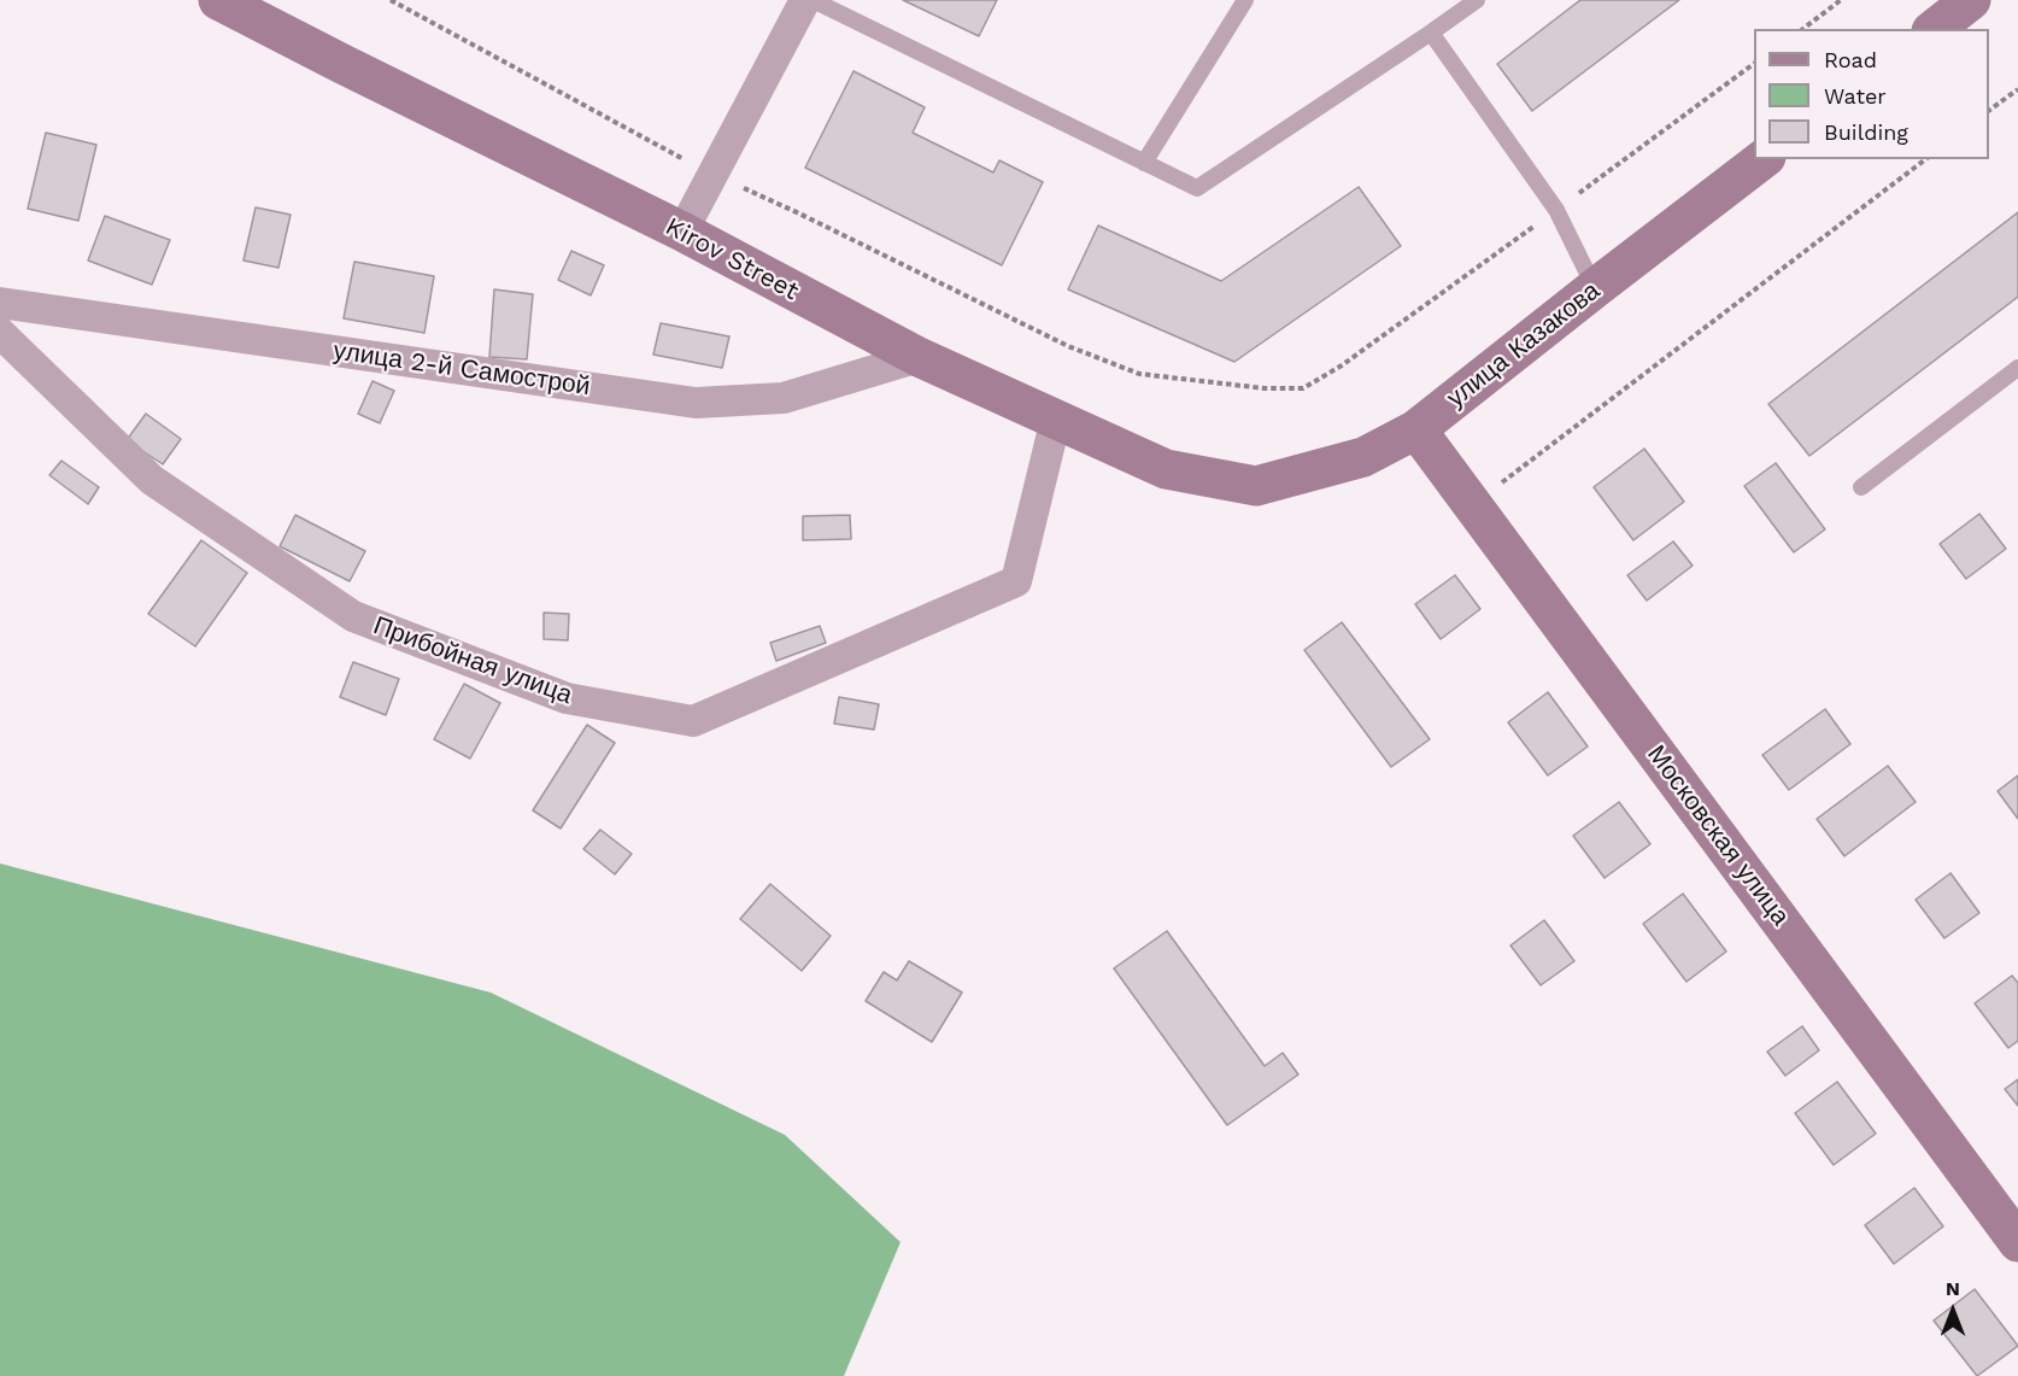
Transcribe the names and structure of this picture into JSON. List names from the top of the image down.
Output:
{
  "streets": {
    "main road": ["Kirov Street", "улица Казакова", "Московская улица"],
    "street": ["улица 2-й Самострой", "Прибойная улица"]
  },
  "crossings": [
    ["Kirov Street", "улица Казакова"],
    ["Kirov Street", "улица 2-й Самострой"],
    ["Kirov Street", "Прибойная улица"],
    ["улица Казакова", "Московская улица"]
  ],
  "legend": ["Road", "Water", "Building"],
  "north": "top"
}
